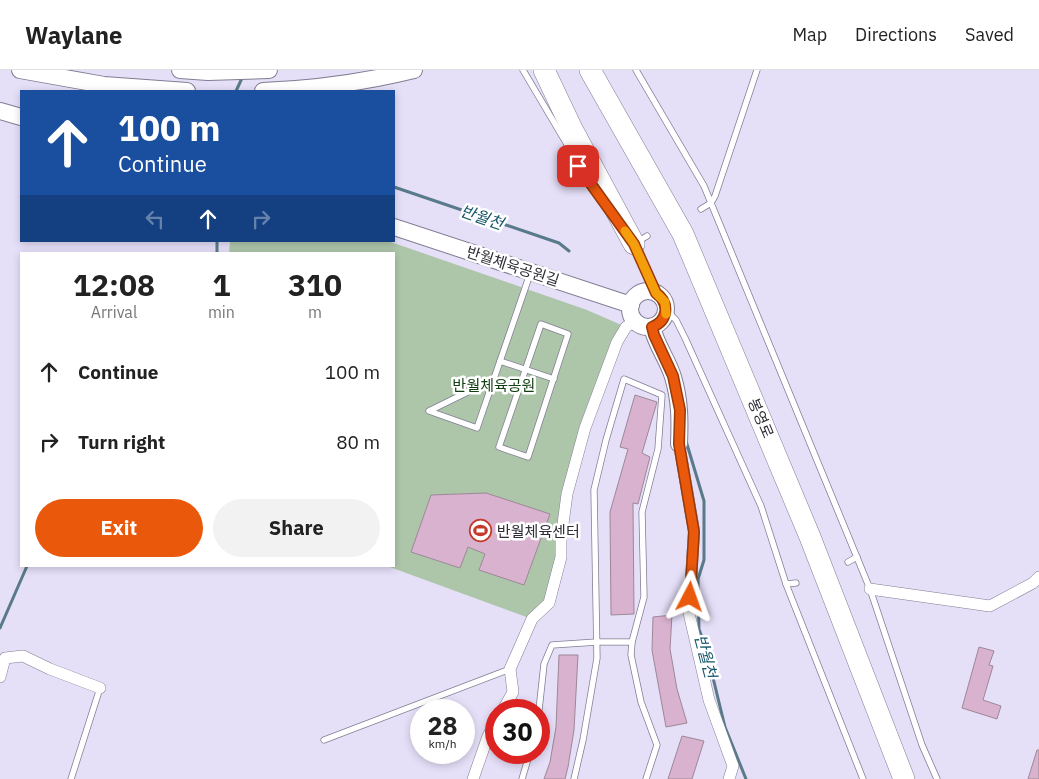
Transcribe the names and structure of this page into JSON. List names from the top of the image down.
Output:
{
  "streets": {
    "highway": ["봉영로"],
    "street": ["반월체육공원길"]
  },
  "water": ["반월천"],
  "parks": ["반월체육공원"],
  "places": {
    "sports": ["반월체육센터"]
  },
  "page": {
    "header": "Waylane",
    "nav": ["Map", "Directions", "Saved"],
    "turn": ["100 m", "Continue"],
    "eta": [
      "12:08",
      "Arrival",
      "1",
      "min",
      "310",
      "m"
    ],
    "list": [
      {
        "name": "Continue",
        "value": "100 m"
      },
      {
        "name": "Turn right",
        "value": "80 m"
      }
    ],
    "buttons": ["Exit", "Share"],
    "speed": "28 km/h",
    "limit": "30"
  }
}
